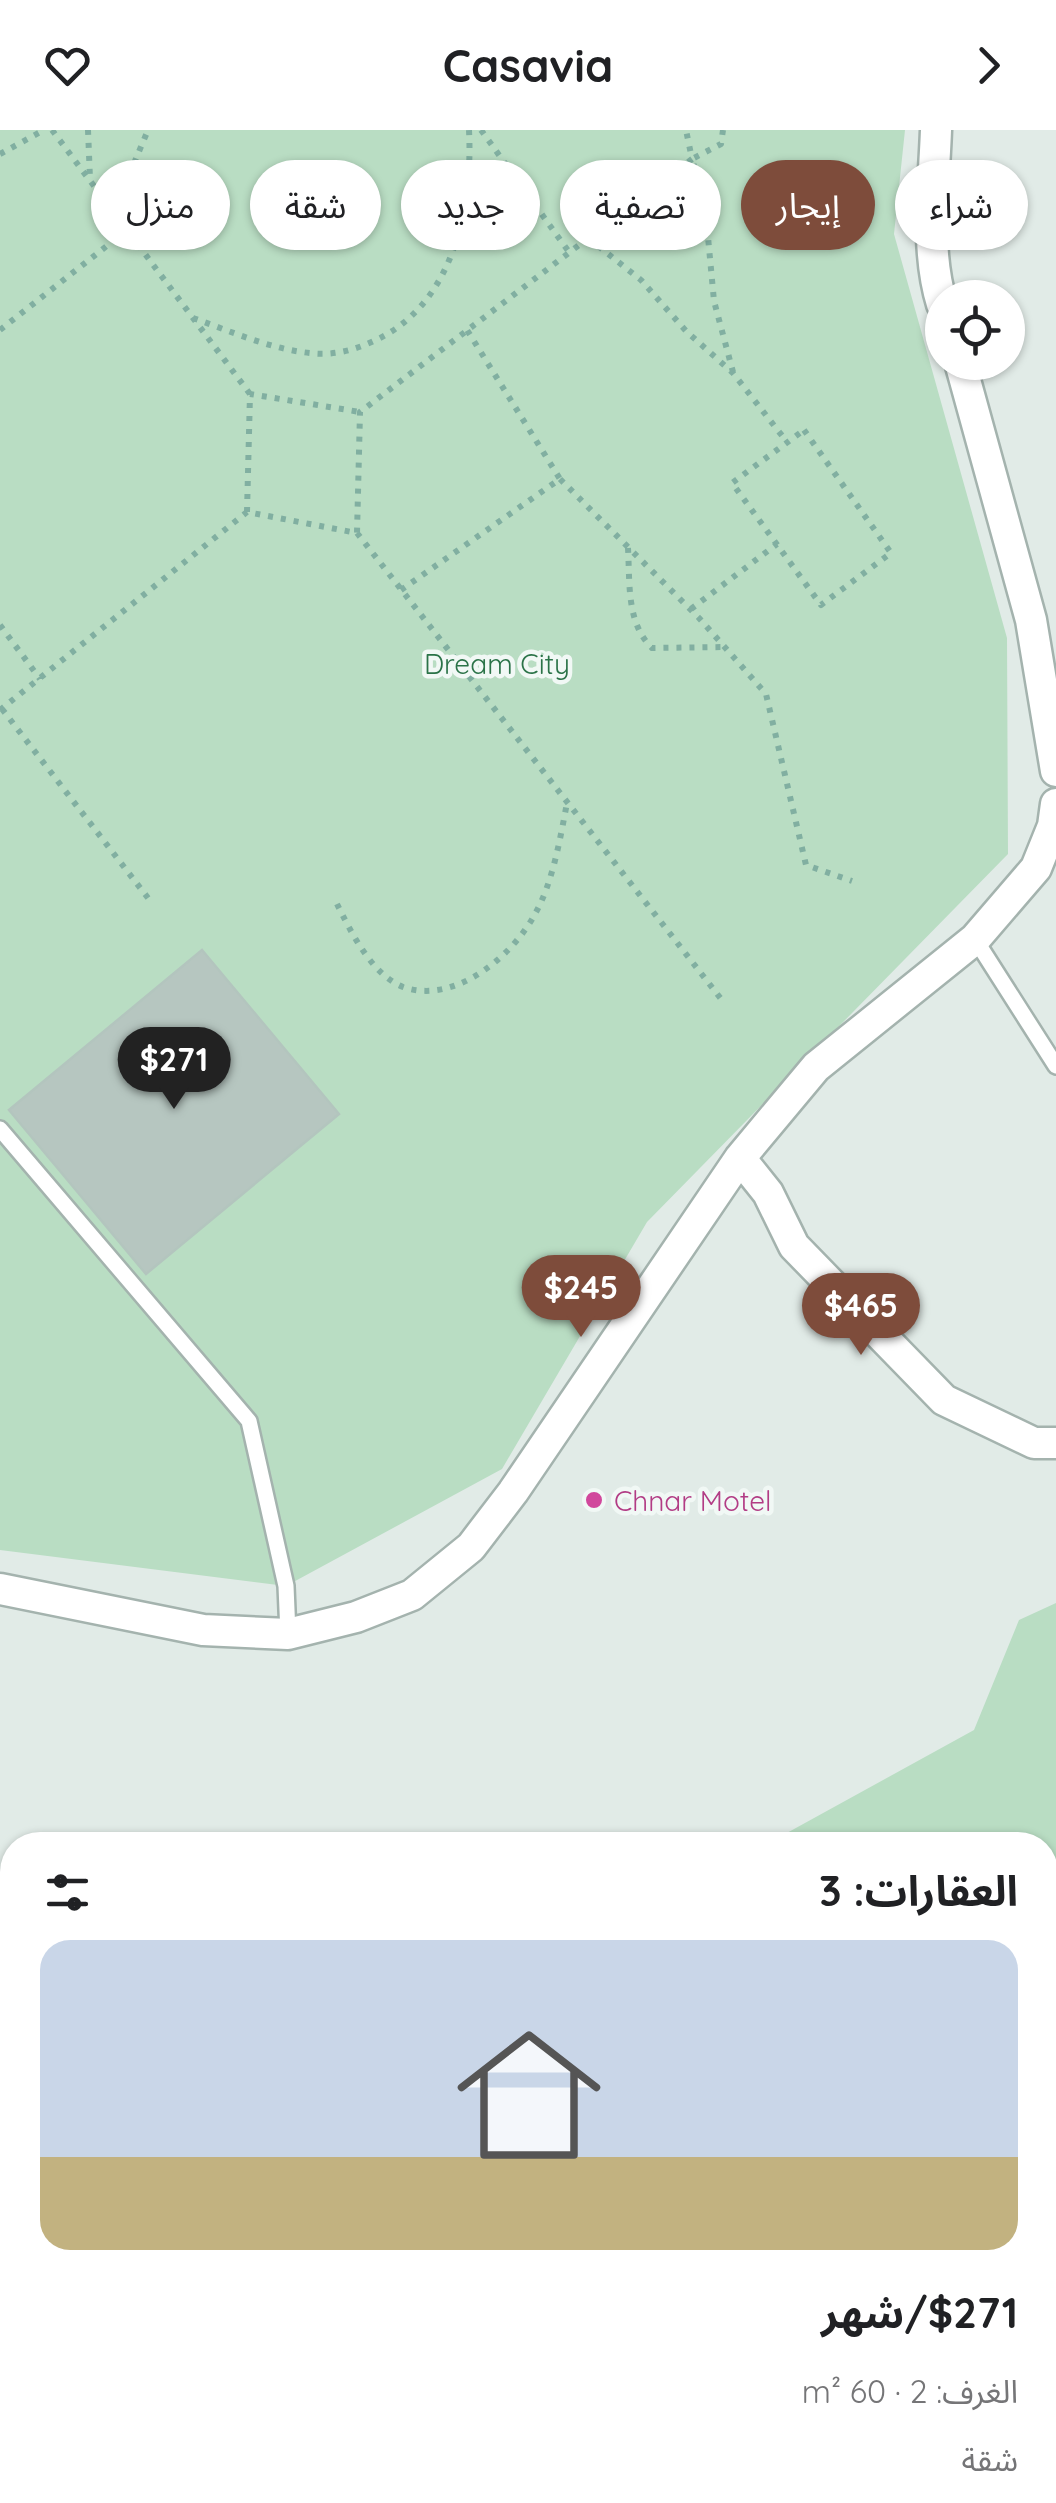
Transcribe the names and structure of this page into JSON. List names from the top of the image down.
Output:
{
  "parks": ["Dream City"],
  "places": ["Chnar Motel"],
  "page": {
    "header": "Casavia",
    "chip": [
      "شراء",
      "إيجار",
      "تصفية",
      "جديد",
      "شقة",
      "منزل"
    ],
    "price": ["$271", "$245", "$465"],
    "heading": "العقارات: 3",
    "list": [
      {
        "name": "$271/شهر",
        "note": "الغرف: 2 · 60 m² · شقة"
      }
    ]
  }
}
